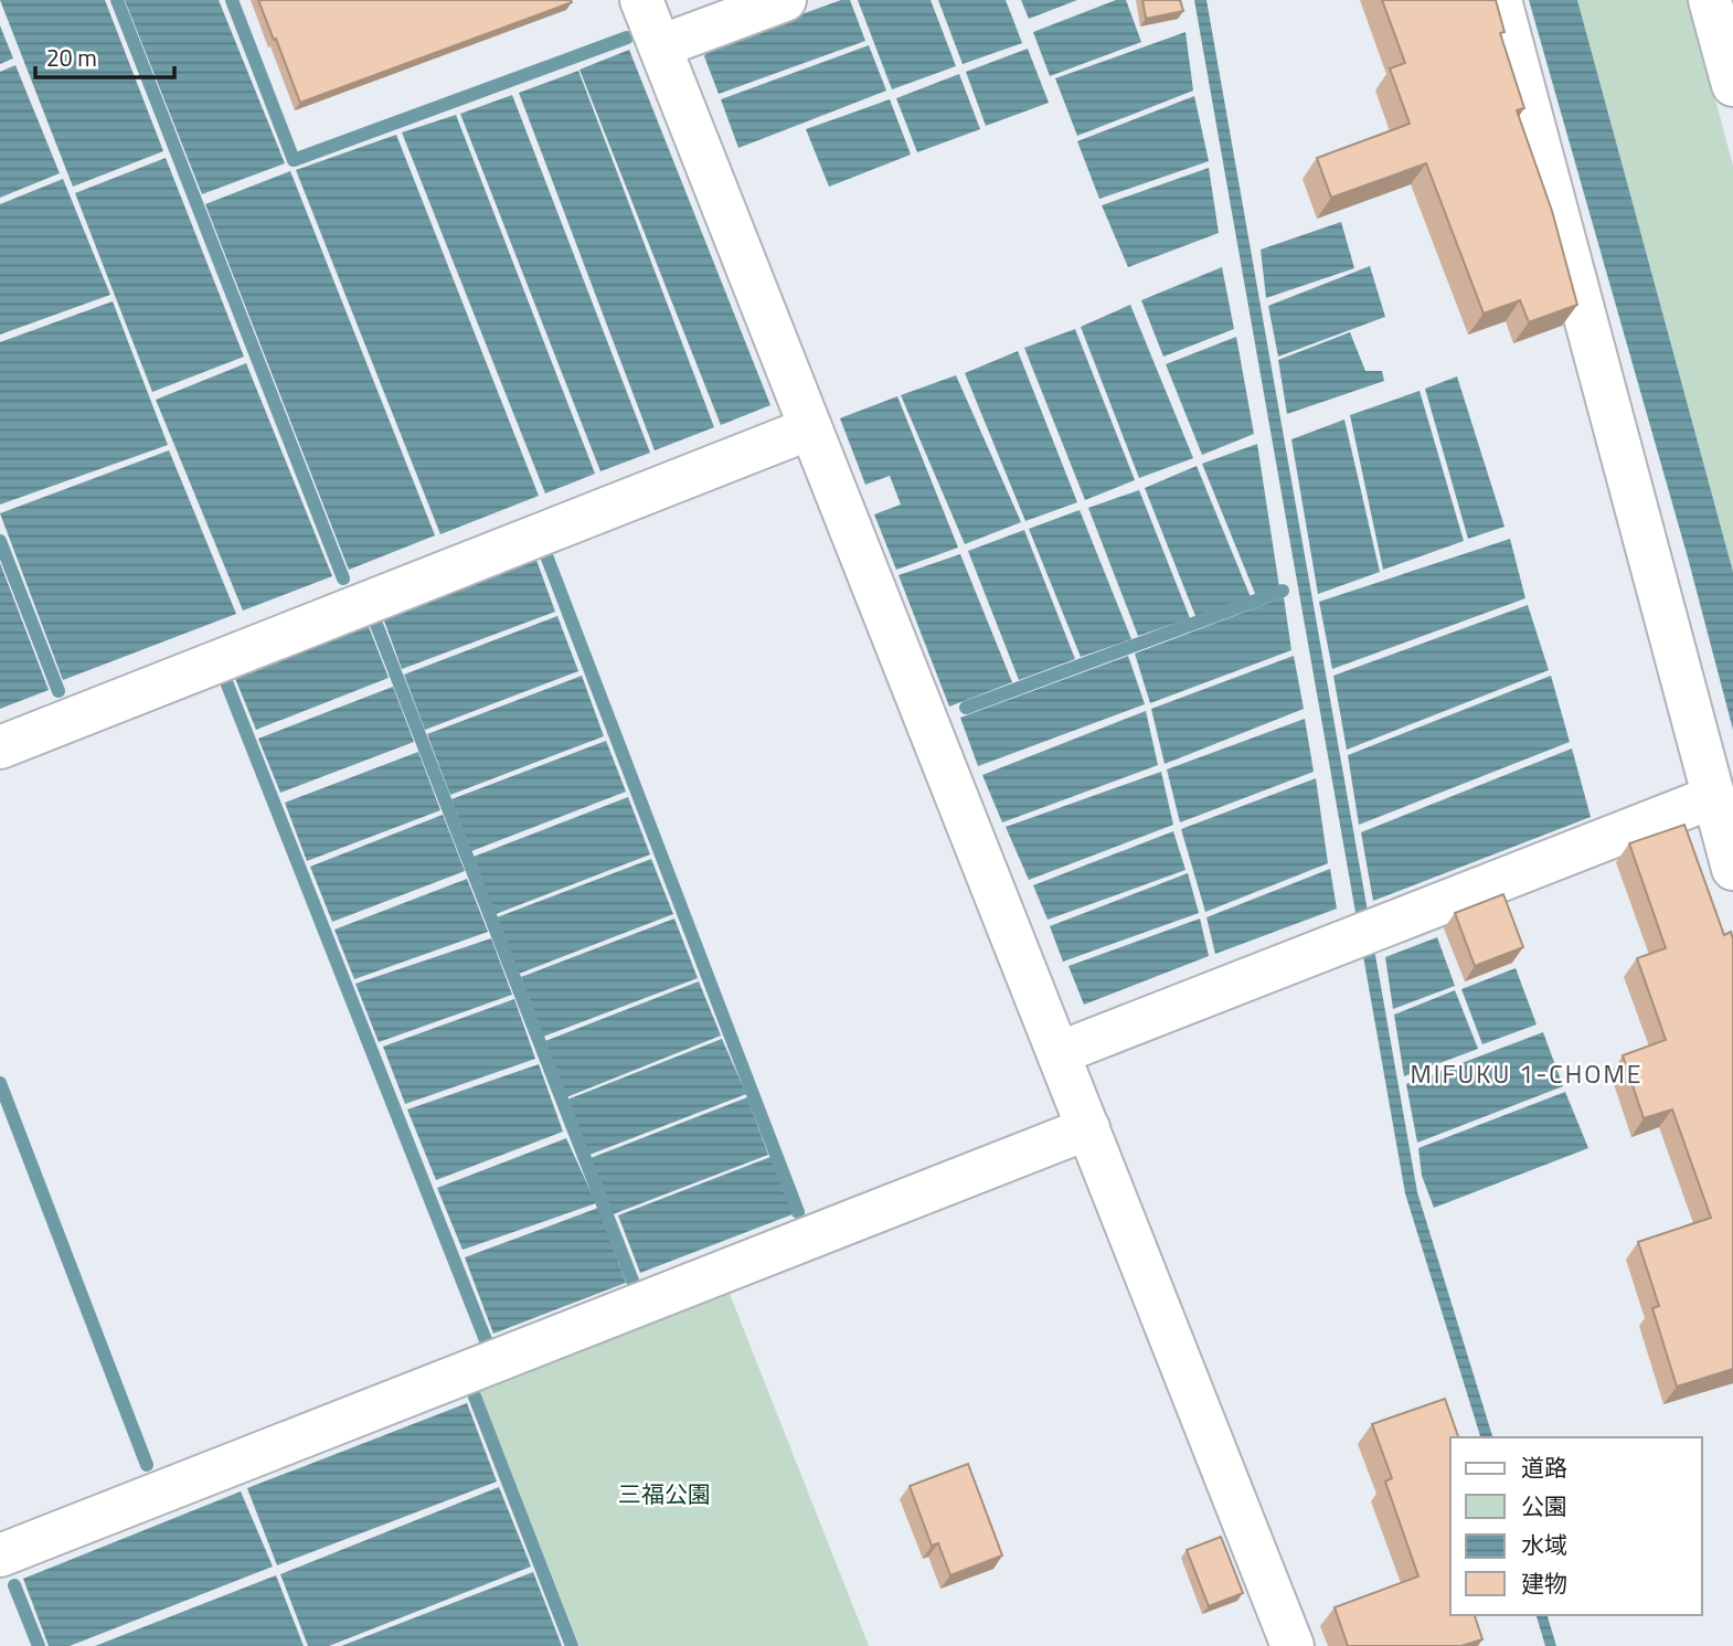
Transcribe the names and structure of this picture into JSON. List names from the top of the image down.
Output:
{
  "districts": ["MIFUKU 1-CHOME"],
  "parks": ["三福公園"],
  "legend": [
    "道路",
    "公園",
    "水域",
    "建物"
  ],
  "scale_bar": "20 m"
}
